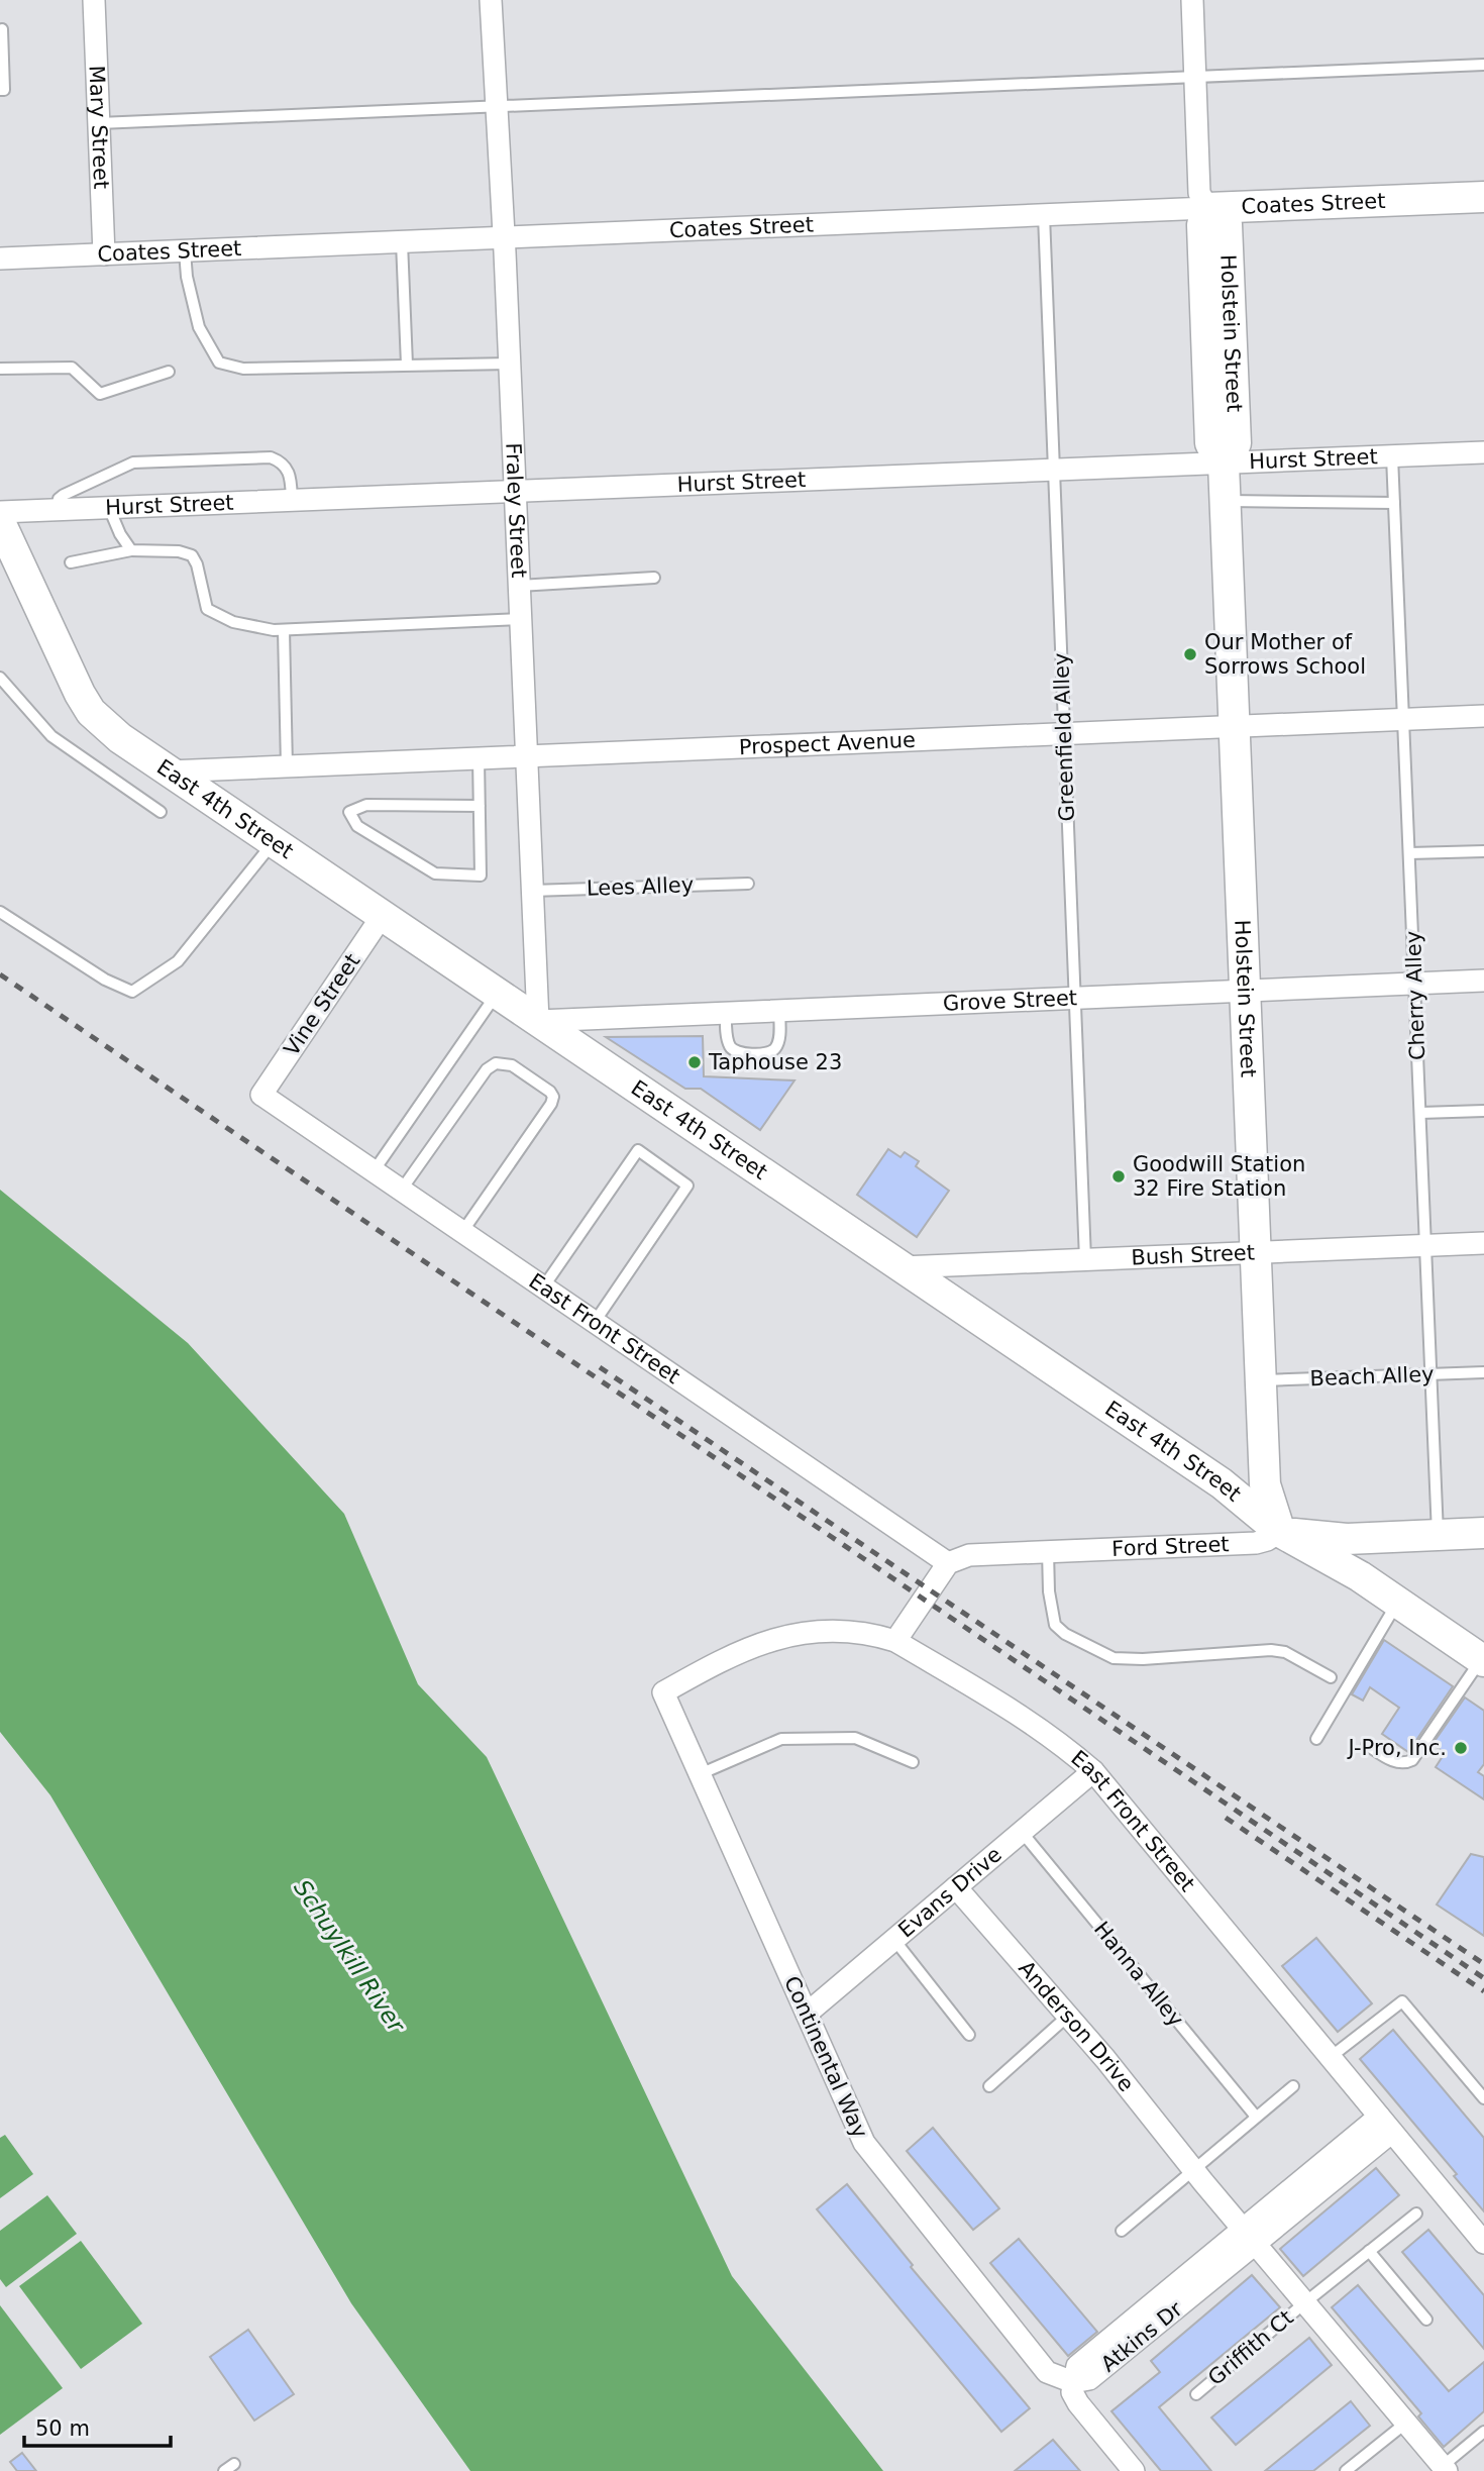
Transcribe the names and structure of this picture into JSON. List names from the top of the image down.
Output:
{
  "streets": {
    "main road": [
      "Coates Street",
      "Holstein Street",
      "East 4th Street",
      "Ford Street"
    ],
    "street": [
      "Mary Street",
      "Hurst Street",
      "Fraley Street",
      "Prospect Avenue",
      "Grove Street",
      "Vine Street",
      "Bush Street",
      "East Front Street",
      "Evans Drive",
      "Anderson Drive",
      "Continental Way",
      "Atkins Dr"
    ],
    "lane": [
      "Greenfield Alley",
      "Lees Alley",
      "Cherry Alley",
      "Beach Alley",
      "Hanna Alley",
      "Griffith Ct"
    ]
  },
  "crossings": [
    ["Mary Street", "Coates Street"],
    ["Coates Street", "Holstein Street"],
    ["Coates Street", "Fraley Street"],
    ["Coates Street", "Greenfield Alley"],
    ["Holstein Street", "Hurst Street"],
    ["Holstein Street", "Prospect Avenue"],
    ["Holstein Street", "East 4th Street"],
    ["Holstein Street", "Grove Street"],
    ["Holstein Street", "Bush Street"],
    ["Holstein Street", "Beach Alley"],
    ["Holstein Street", "Ford Street"],
    ["Hurst Street", "Fraley Street"],
    ["Hurst Street", "Greenfield Alley"],
    ["Hurst Street", "Cherry Alley"],
    ["Fraley Street", "Prospect Avenue"],
    ["Fraley Street", "East 4th Street"],
    ["Fraley Street", "Lees Alley"],
    ["Fraley Street", "Grove Street"],
    ["Greenfield Alley", "Prospect Avenue"],
    ["Greenfield Alley", "Grove Street"],
    ["Greenfield Alley", "Bush Street"],
    ["Prospect Avenue", "East 4th Street"],
    ["Prospect Avenue", "Cherry Alley"],
    ["East 4th Street", "Grove Street"],
    ["East 4th Street", "Vine Street"],
    ["East 4th Street", "Bush Street"],
    ["East 4th Street", "Ford Street"],
    ["Cherry Alley", "Grove Street"],
    ["Cherry Alley", "Bush Street"],
    ["Cherry Alley", "Beach Alley"],
    ["Cherry Alley", "Ford Street"],
    ["Vine Street", "East Front Street"],
    ["East Front Street", "Ford Street"],
    ["East Front Street", "Evans Drive"],
    ["East Front Street", "Continental Way"],
    ["East Front Street", "Atkins Dr"],
    ["Evans Drive", "Hanna Alley"],
    ["Evans Drive", "Anderson Drive"],
    ["Evans Drive", "Continental Way"],
    ["Anderson Drive", "Atkins Dr"],
    ["Continental Way", "Atkins Dr"]
  ],
  "water": ["Schuylkill River"],
  "places": [
    "Our Mother of Sorrows School",
    "Taphouse 23",
    "Goodwill Station 32 Fire Station",
    "J-Pro, Inc."
  ],
  "scale_bar": "50 m"
}
